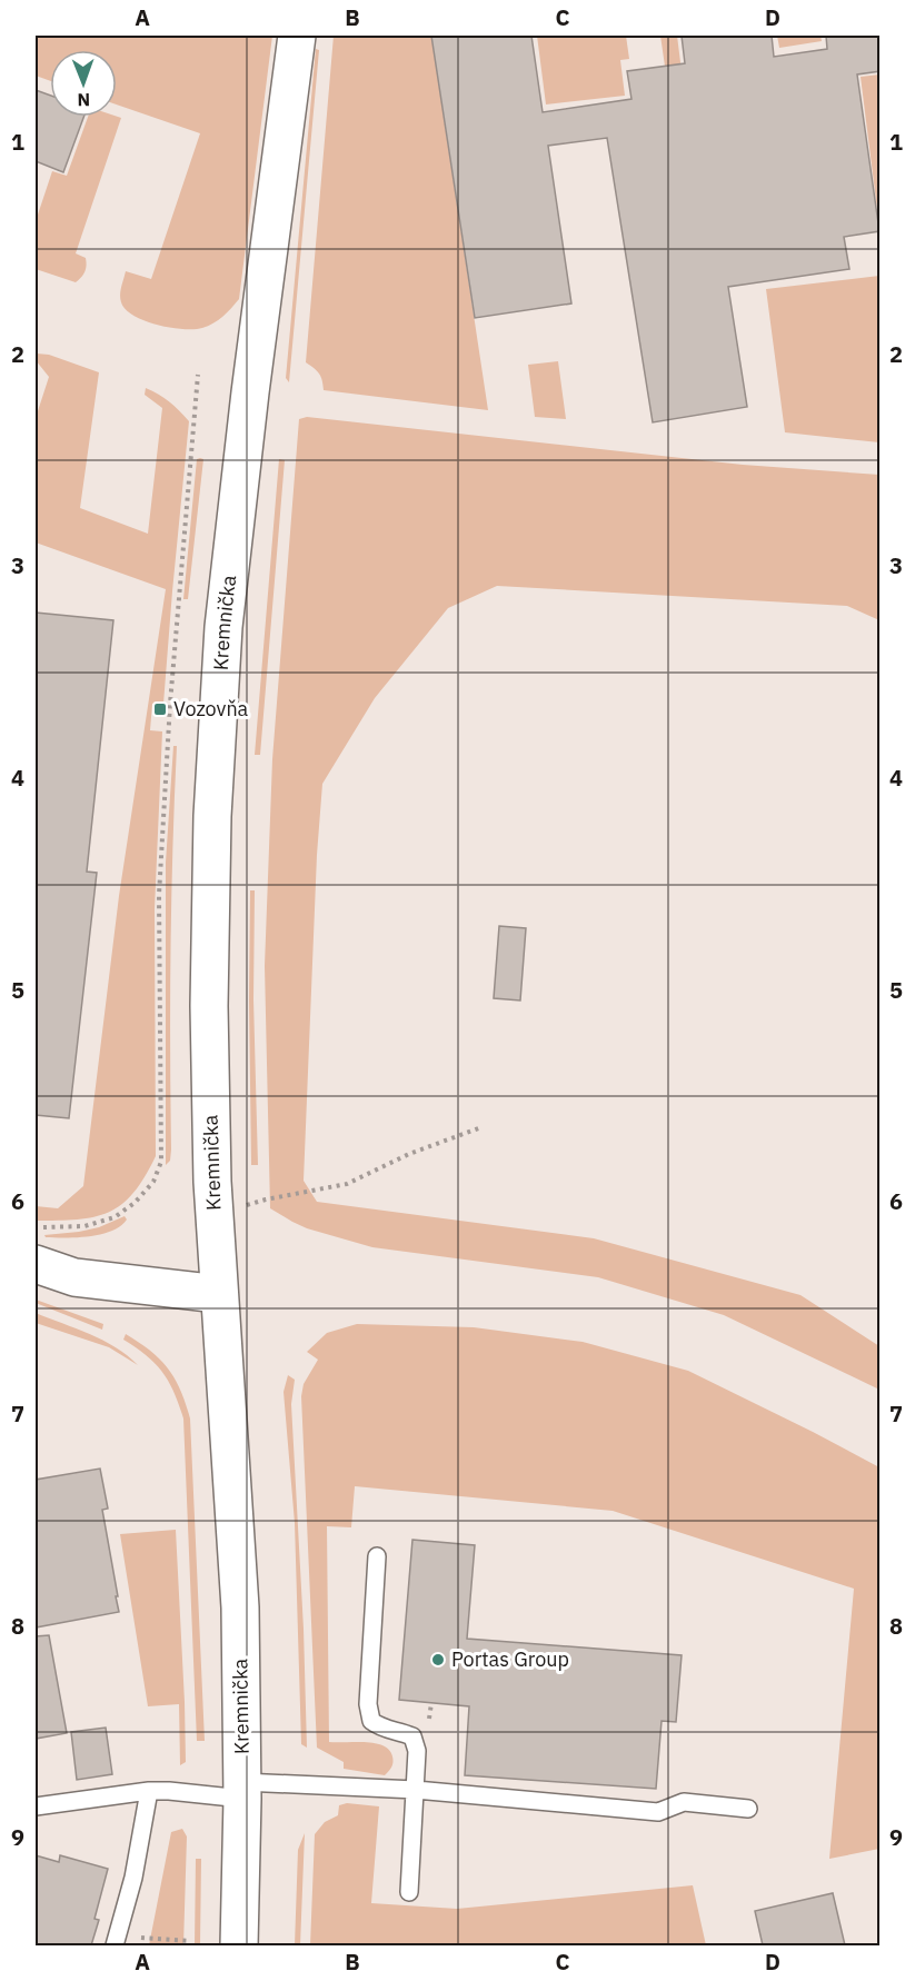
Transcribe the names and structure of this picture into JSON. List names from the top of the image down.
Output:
{
  "streets": {
    "main road": ["Kremnička"]
  },
  "places": {
    "transit": ["Vozovňa"],
    "other": ["Portas Group"]
  },
  "north": "bottom",
  "grid": {
    "columns": [
      "A",
      "B",
      "C",
      "D"
    ],
    "rows": [
      "1",
      "2",
      "3",
      "4",
      "5",
      "6",
      "7",
      "8",
      "9"
    ]
  }
}
